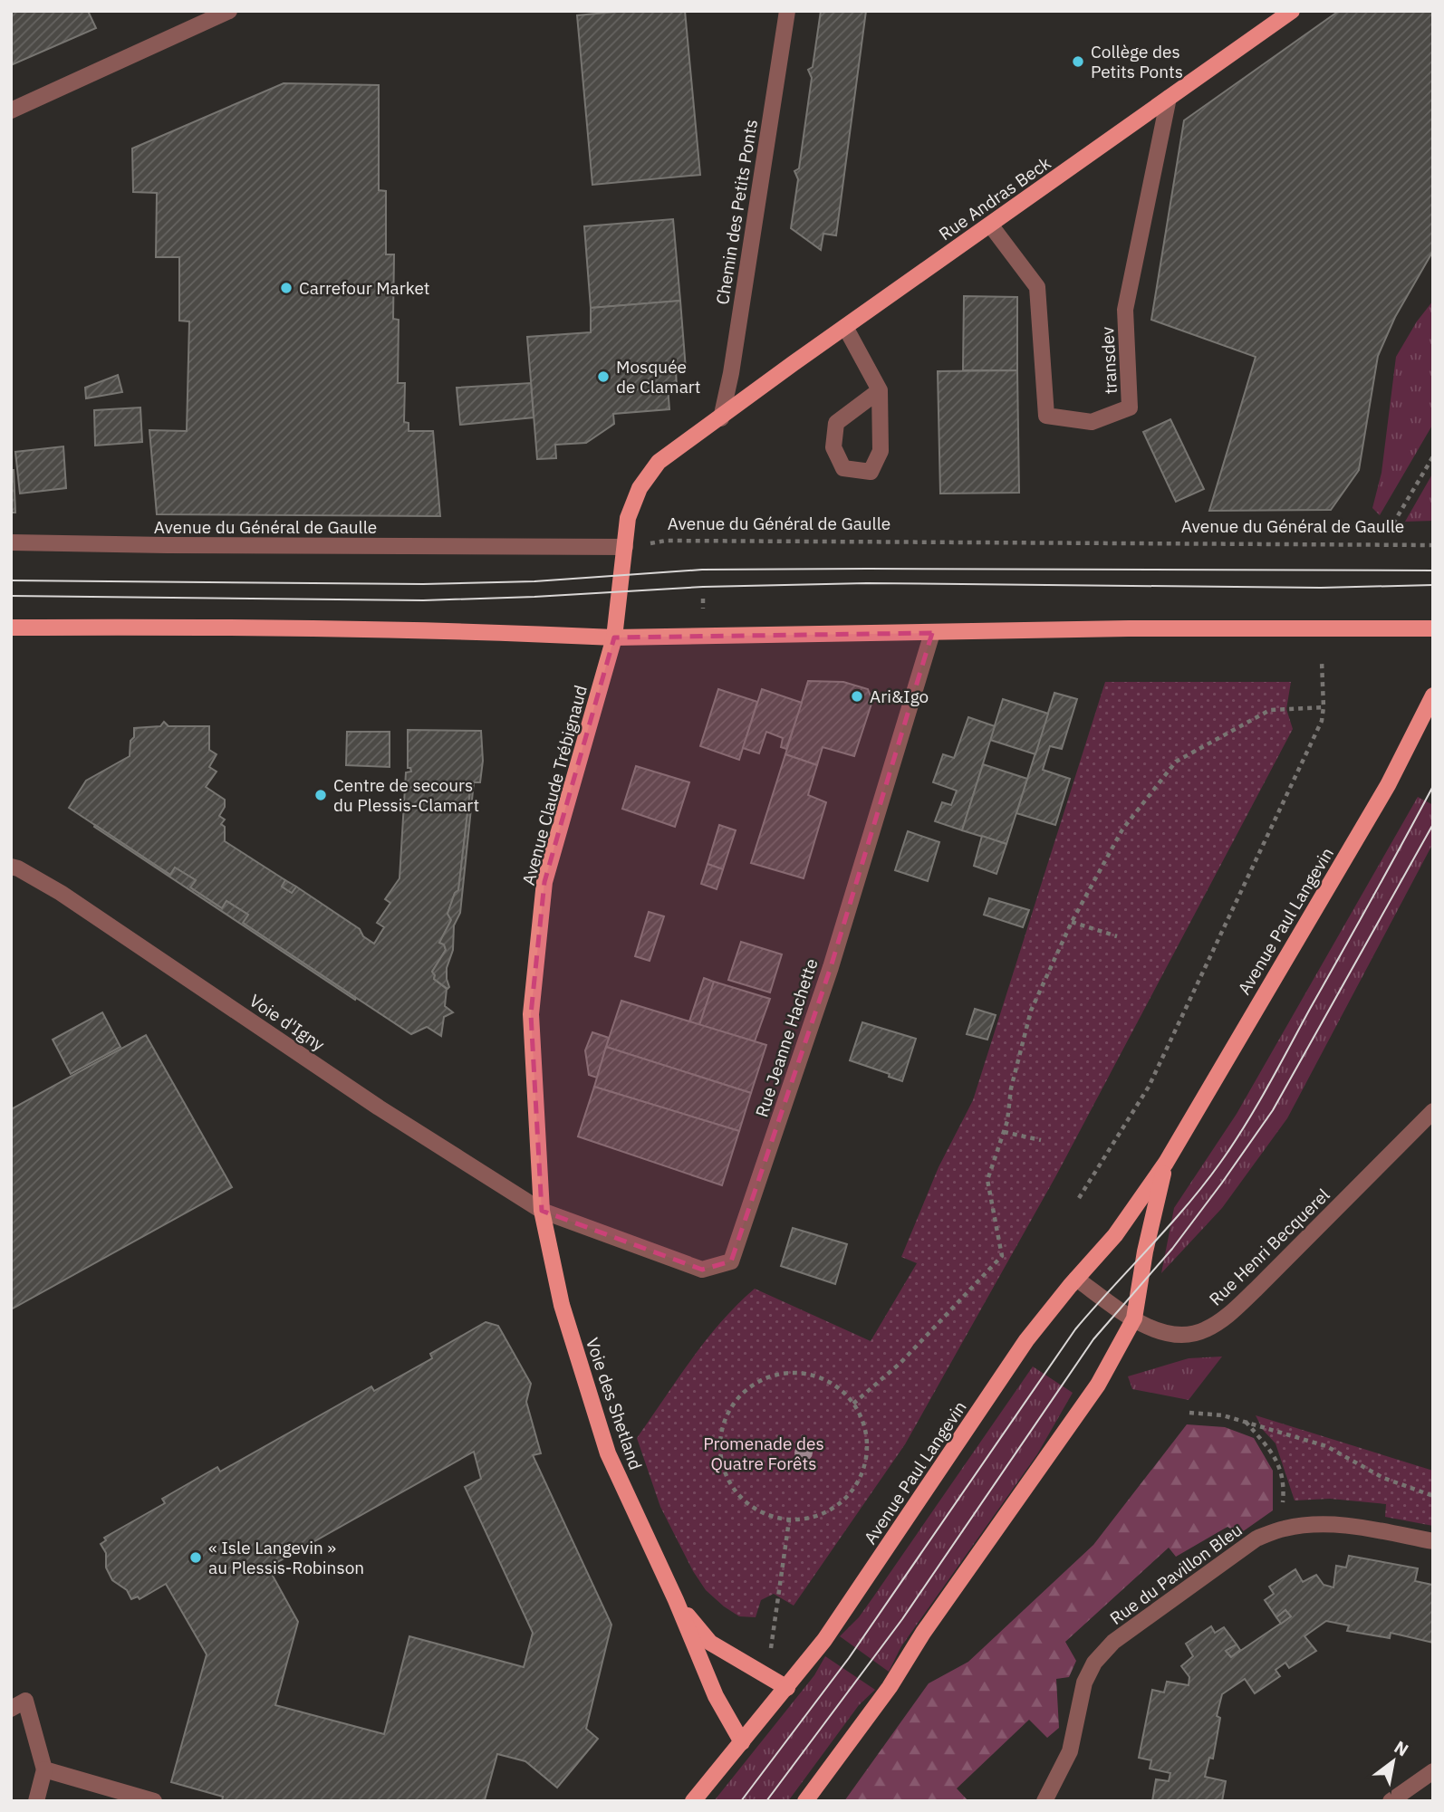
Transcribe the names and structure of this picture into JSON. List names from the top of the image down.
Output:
{
  "streets": {
    "main road": [
      "Rue Andras Beck",
      "Avenue Claude Trébignaud",
      "Avenue Paul Langevin",
      "Voie des Shetland"
    ],
    "street": [
      "Chemin des Petits Ponts",
      "transdev",
      "Avenue du Général de Gaulle",
      "Voie d'Igny",
      "Rue Jeanne Hachette",
      "Rue Henri Becquerel",
      "Rue du Pavillon Bleu"
    ]
  },
  "crossings": [
    ["Rue Andras Beck", "Chemin des Petits Ponts"],
    ["Rue Andras Beck", "transdev"],
    ["Rue Andras Beck", "Avenue du Général de Gaulle"],
    ["Rue Andras Beck", "Avenue Claude Trébignaud"],
    ["Avenue du Général de Gaulle", "Avenue Claude Trébignaud"],
    ["Avenue Claude Trébignaud", "Voie d'Igny"],
    ["Avenue Claude Trébignaud", "Rue Jeanne Hachette"],
    ["Avenue Claude Trébignaud", "Voie des Shetland"],
    ["Avenue Paul Langevin", "Rue Henri Becquerel"],
    ["Avenue Paul Langevin", "Voie des Shetland"],
    ["Voie d'Igny", "Rue Jeanne Hachette"],
    ["Voie d'Igny", "Voie des Shetland"],
    ["Rue Jeanne Hachette", "Voie des Shetland"]
  ],
  "parks": ["Promenade des Quatre Forêts"],
  "places": [
    "Collège des Petits Ponts",
    "Carrefour Market",
    "Mosquée de Clamart",
    "Ari&Igo",
    "Centre de secours du Plessis-Clamart",
    "« Isle Langevin » au Plessis-Robinson"
  ],
  "north": "top right"
}
